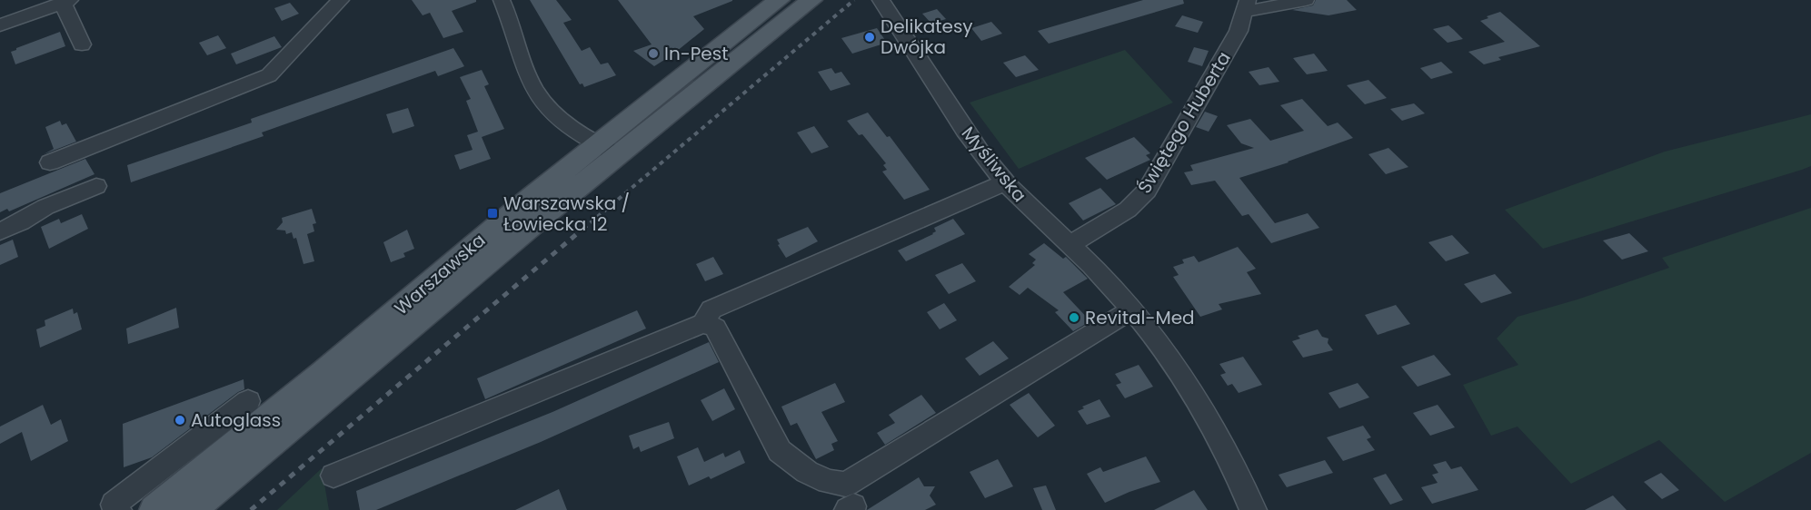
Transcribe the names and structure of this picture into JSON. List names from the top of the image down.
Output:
{
  "streets": {
    "main road": ["Warszawska"],
    "street": ["Świętego Huberta", "Myśliwska"]
  },
  "crossings": [
    ["Świętego Huberta", "Myśliwska"]
  ],
  "places": {
    "other": [
      "Delikatesy Dwójka",
      "In-Pest",
      "Revital-Med",
      "Autoglass"
    ],
    "transit": ["Warszawska / Łowiecka 12"]
  }
}
